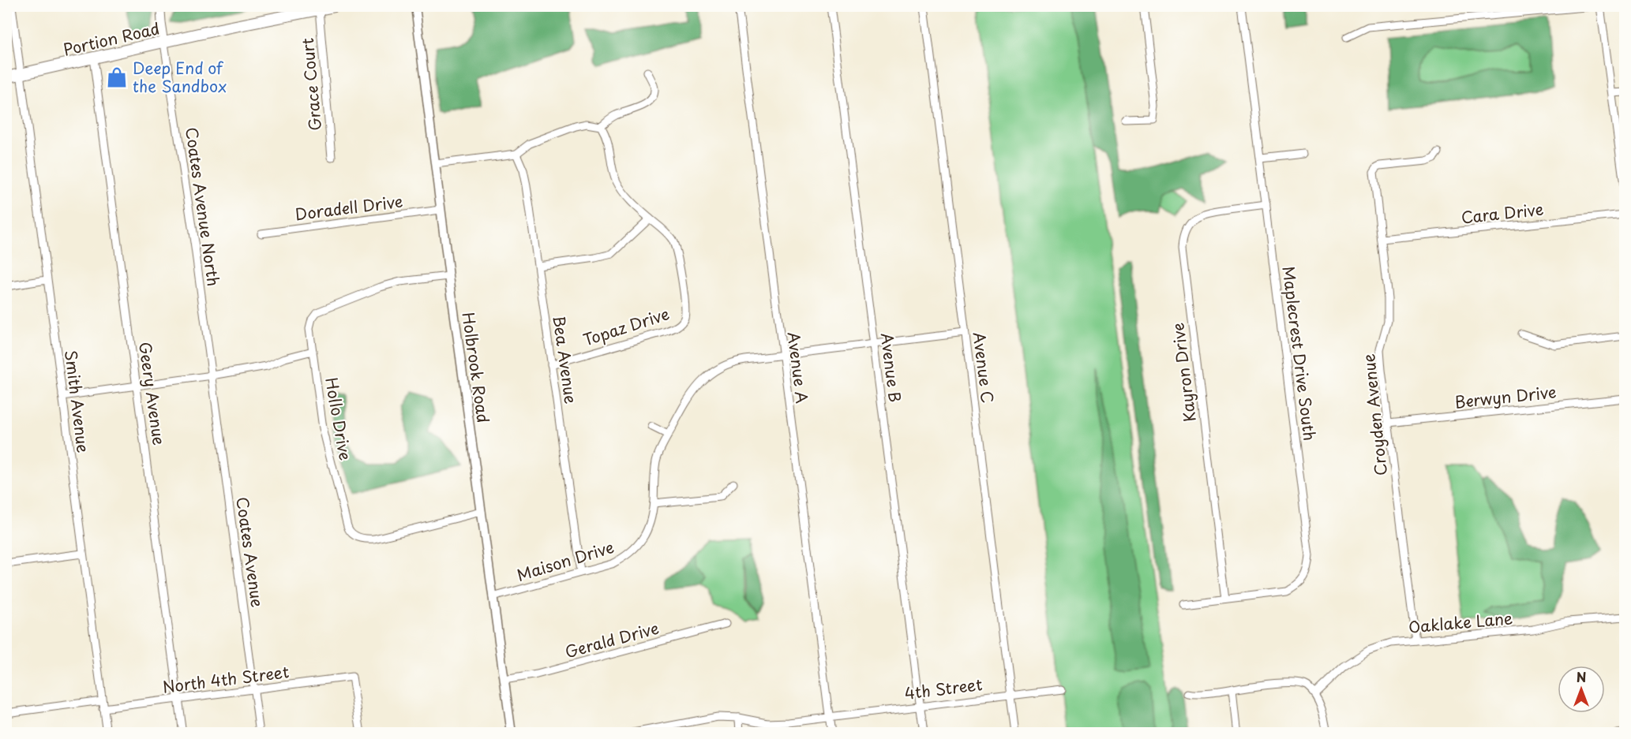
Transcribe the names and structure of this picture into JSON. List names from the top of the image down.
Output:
{
  "streets": {
    "main road": ["Portion Road"],
    "street": [
      "Grace Court",
      "Coates Avenue North",
      "Doradell Drive",
      "Cara Drive",
      "Topaz Drive",
      "Maplecrest Drive South",
      "Bea Avenue",
      "Holbrook Road",
      "Avenue A",
      "Avenue B",
      "Avenue C",
      "Kayron Drive",
      "Geery Avenue",
      "Berwyn Drive",
      "Smith Avenue",
      "Croyden Avenue",
      "Hollo Drive",
      "Coates Avenue",
      "Maison Drive",
      "Oaklake Lane",
      "Gerald Drive",
      "North 4th Street",
      "4th Street"
    ]
  },
  "crossings": [
    ["Portion Road", "Grace Court"],
    ["Portion Road", "Coates Avenue North"],
    ["Portion Road", "Geery Avenue"],
    ["Portion Road", "Smith Avenue"],
    ["Coates Avenue North", "Coates Avenue"],
    ["Doradell Drive", "Holbrook Road"],
    ["Cara Drive", "Croyden Avenue"],
    ["Topaz Drive", "Bea Avenue"],
    ["Maplecrest Drive South", "Kayron Drive"],
    ["Bea Avenue", "Maison Drive"],
    ["Holbrook Road", "Hollo Drive"],
    ["Holbrook Road", "Maison Drive"],
    ["Holbrook Road", "Gerald Drive"],
    ["Avenue A", "Maison Drive"],
    ["Avenue A", "4th Street"],
    ["Avenue B", "Maison Drive"],
    ["Avenue B", "4th Street"],
    ["Avenue C", "Maison Drive"],
    ["Avenue C", "4th Street"],
    ["Geery Avenue", "North 4th Street"],
    ["Berwyn Drive", "Croyden Avenue"],
    ["Smith Avenue", "North 4th Street"],
    ["Croyden Avenue", "Oaklake Lane"],
    ["Coates Avenue", "North 4th Street"]
  ],
  "places": {
    "shop": ["Deep End of the Sandbox"]
  },
  "north": "top"
}
